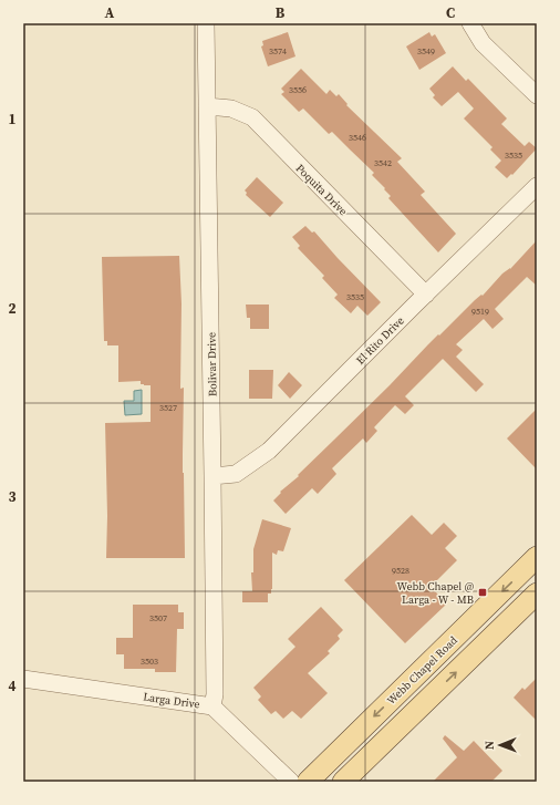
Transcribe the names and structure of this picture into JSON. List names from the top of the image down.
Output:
{
  "streets": {
    "main road": ["Webb Chapel Road"],
    "street": [
      "Poquita Drive",
      "El Rito Drive",
      "Bolivar Drive",
      "Larga Drive"
    ]
  },
  "crossings": [
    ["Poquita Drive", "El Rito Drive"],
    ["Poquita Drive", "Bolivar Drive"],
    ["El Rito Drive", "Bolivar Drive"],
    ["Bolivar Drive", "Larga Drive"]
  ],
  "places": {
    "transit": ["Webb Chapel @ Larga - W - MB"]
  },
  "house_numbers": [
    "3574",
    "3549",
    "3556",
    "3546",
    "3535",
    "3542",
    "3535",
    "9519",
    "3527",
    "9528",
    "3507",
    "3503"
  ],
  "north": "left",
  "grid": {
    "columns": ["A", "B", "C"],
    "rows": [
      "1",
      "2",
      "3",
      "4"
    ]
  }
}
